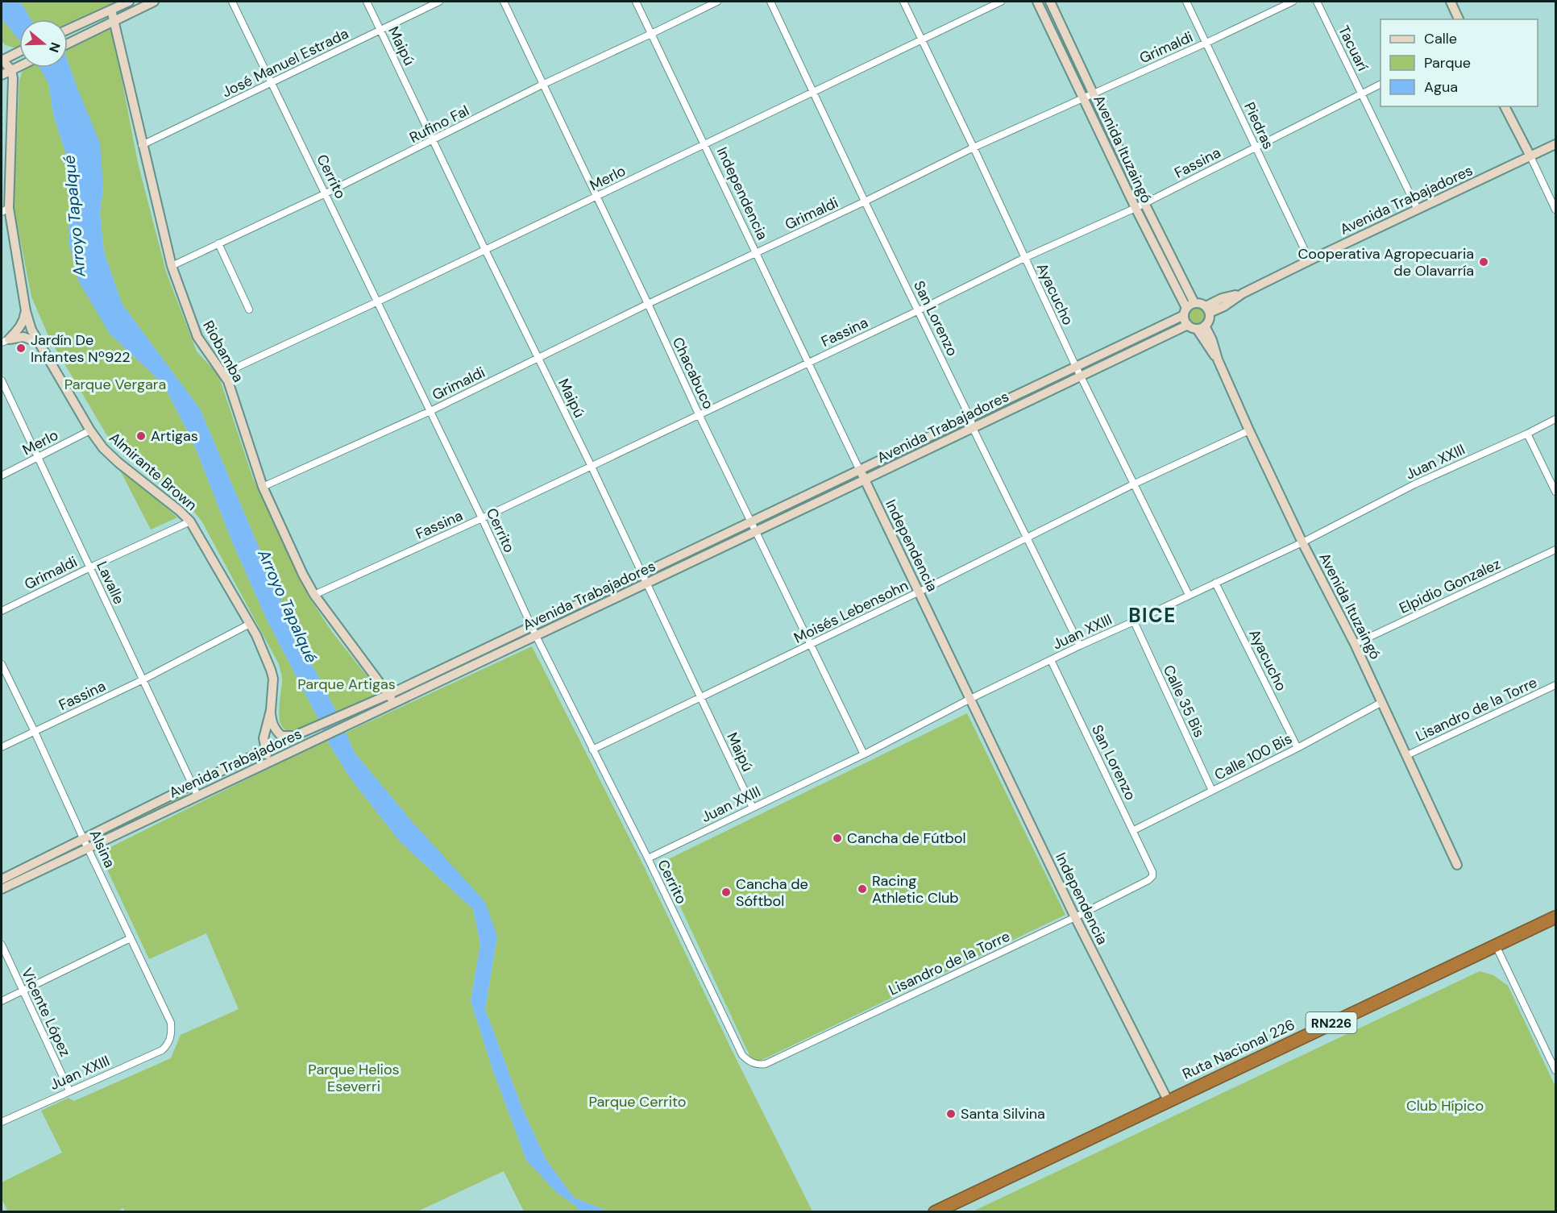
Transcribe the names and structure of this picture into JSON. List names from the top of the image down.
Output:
{
  "streets": {
    "highway": ["RN226", "Ruta Nacional 226"],
    "main road": [
      "Avenida Ituzaingó",
      "Independencia",
      "Avenida Trabajadores",
      "Riobamba",
      "Almirante Brown"
    ],
    "street": [
      "Maipú",
      "Grimaldi",
      "Tacuarí",
      "José Manuel Estrada",
      "Rufino Fal",
      "Piedras",
      "Fassina",
      "Cerrito",
      "Merlo",
      "Ayacucho",
      "San Lorenzo",
      "Chacabuco",
      "Juan XXIII",
      "Lavalle",
      "Elpidio Gonzalez",
      "Moisés Lebensohn",
      "Calle 35 Bis",
      "Lisandro de la Torre",
      "Calle 100 Bis",
      "Alsina",
      "Vicente López"
    ]
  },
  "crossings": [
    ["Maipú", "Grimaldi"],
    ["Maipú", "José Manuel Estrada"],
    ["Maipú", "Rufino Fal"],
    ["Maipú", "Fassina"],
    ["Maipú", "Merlo"],
    ["Maipú", "Avenida Trabajadores"],
    ["Maipú", "Juan XXIII"],
    ["Maipú", "Moisés Lebensohn"],
    ["Grimaldi", "Piedras"],
    ["Grimaldi", "Avenida Ituzaingó"],
    ["Grimaldi", "Cerrito"],
    ["Grimaldi", "Independencia"],
    ["Grimaldi", "Ayacucho"],
    ["Grimaldi", "San Lorenzo"],
    ["Grimaldi", "Riobamba"],
    ["Grimaldi", "Chacabuco"],
    ["Grimaldi", "Almirante Brown"],
    ["Grimaldi", "Lavalle"],
    ["Tacuarí", "Fassina"],
    ["Tacuarí", "Avenida Trabajadores"],
    ["José Manuel Estrada", "Cerrito"],
    ["José Manuel Estrada", "Riobamba"],
    ["Rufino Fal", "Cerrito"],
    ["Rufino Fal", "Independencia"],
    ["Rufino Fal", "Riobamba"],
    ["Rufino Fal", "Chacabuco"],
    ["Piedras", "Fassina"],
    ["Piedras", "Avenida Trabajadores"],
    ["Avenida Ituzaingó", "Fassina"],
    ["Avenida Ituzaingó", "Avenida Trabajadores"],
    ["Avenida Ituzaingó", "Juan XXIII"],
    ["Avenida Ituzaingó", "Elpidio Gonzalez"],
    ["Avenida Ituzaingó", "Moisés Lebensohn"],
    ["Avenida Ituzaingó", "Lisandro de la Torre"],
    ["Avenida Ituzaingó", "Calle 100 Bis"],
    ["Fassina", "Cerrito"],
    ["Fassina", "Independencia"],
    ["Fassina", "Ayacucho"],
    ["Fassina", "San Lorenzo"],
    ["Fassina", "Riobamba"],
    ["Fassina", "Chacabuco"],
    ["Fassina", "Almirante Brown"],
    ["Fassina", "Lavalle"],
    ["Fassina", "Alsina"],
    ["Cerrito", "Merlo"],
    ["Cerrito", "Avenida Trabajadores"],
    ["Cerrito", "Juan XXIII"],
    ["Cerrito", "Moisés Lebensohn"],
    ["Cerrito", "Lisandro de la Torre"],
    ["Merlo", "Independencia"],
    ["Merlo", "Ayacucho"],
    ["Merlo", "San Lorenzo"],
    ["Merlo", "Riobamba"],
    ["Merlo", "Chacabuco"],
    ["Merlo", "Almirante Brown"],
    ["Merlo", "Lavalle"],
    ["Independencia", "Avenida Trabajadores"],
    ["Independencia", "Juan XXIII"],
    ["Independencia", "Moisés Lebensohn"],
    ["Independencia", "Lisandro de la Torre"],
    ["Independencia", "Ruta Nacional 226"],
    ["Avenida Trabajadores", "Ayacucho"],
    ["Avenida Trabajadores", "San Lorenzo"],
    ["Avenida Trabajadores", "Riobamba"],
    ["Avenida Trabajadores", "Chacabuco"],
    ["Avenida Trabajadores", "Almirante Brown"],
    ["Avenida Trabajadores", "Lavalle"],
    ["Avenida Trabajadores", "Alsina"],
    ["Ayacucho", "Juan XXIII"],
    ["Ayacucho", "Moisés Lebensohn"],
    ["Ayacucho", "Calle 100 Bis"],
    ["San Lorenzo", "Juan XXIII"],
    ["San Lorenzo", "Moisés Lebensohn"],
    ["San Lorenzo", "Lisandro de la Torre"],
    ["San Lorenzo", "Calle 100 Bis"],
    ["Chacabuco", "Juan XXIII"],
    ["Chacabuco", "Moisés Lebensohn"],
    ["Juan XXIII", "Calle 35 Bis"],
    ["Juan XXIII", "Alsina"],
    ["Juan XXIII", "Vicente López"],
    ["Calle 35 Bis", "Calle 100 Bis"]
  ],
  "districts": ["BICE"],
  "water": ["Arroyo Tapalqué"],
  "parks": [
    "Parque Vergara",
    "Parque Artigas",
    "Parque Helios Eseverri",
    "Parque Cerrito",
    "Club Hípico"
  ],
  "places": [
    "Cooperativa Agropecuaria de Olavarría",
    "Jardín De Infantes Nº922",
    "Artigas",
    "Cancha de Fútbol",
    "Racing Athletic Club",
    "Cancha de Sóftbol",
    "Santa Silvina"
  ],
  "legend": ["Calle", "Parque", "Agua"],
  "north": "right"
}
